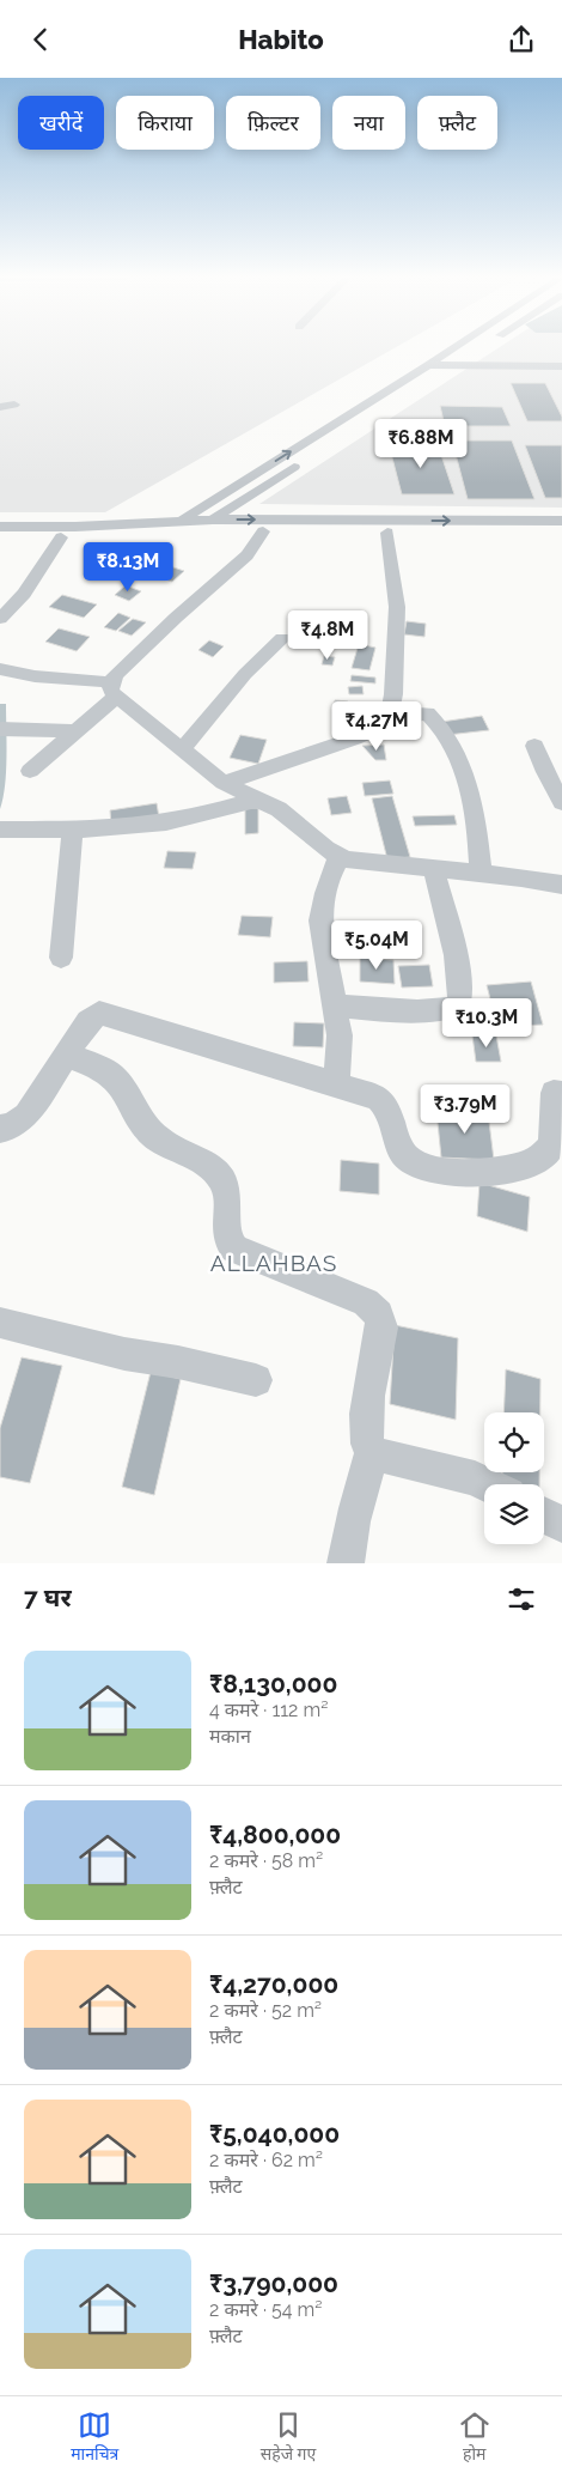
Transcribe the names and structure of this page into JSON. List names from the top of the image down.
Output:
{
  "districts": ["ALLAHBAS"],
  "page": {
    "header": "Habito",
    "chip": [
      "खरीदें",
      "किराया",
      "फ़िल्टर",
      "नया",
      "फ़्लैट"
    ],
    "price": [
      "₹6.88M",
      "₹8.13M",
      "₹4.8M",
      "₹4.27M",
      "₹5.04M",
      "₹10.3M",
      "₹3.79M"
    ],
    "heading": "7 घर",
    "list": [
      {
        "name": "₹8,130,000",
        "note": "4 कमरे · 112 m² · मकान"
      },
      {
        "name": "₹4,800,000",
        "note": "2 कमरे · 58 m² · फ़्लैट"
      },
      {
        "name": "₹4,270,000",
        "note": "2 कमरे · 52 m² · फ़्लैट"
      },
      {
        "name": "₹5,040,000",
        "note": "2 कमरे · 62 m² · फ़्लैट"
      },
      {
        "name": "₹3,790,000",
        "note": "2 कमरे · 54 m² · फ़्लैट"
      }
    ],
    "tabs": ["मानचित्र", "सहेजे गए", "होम"]
  }
}
